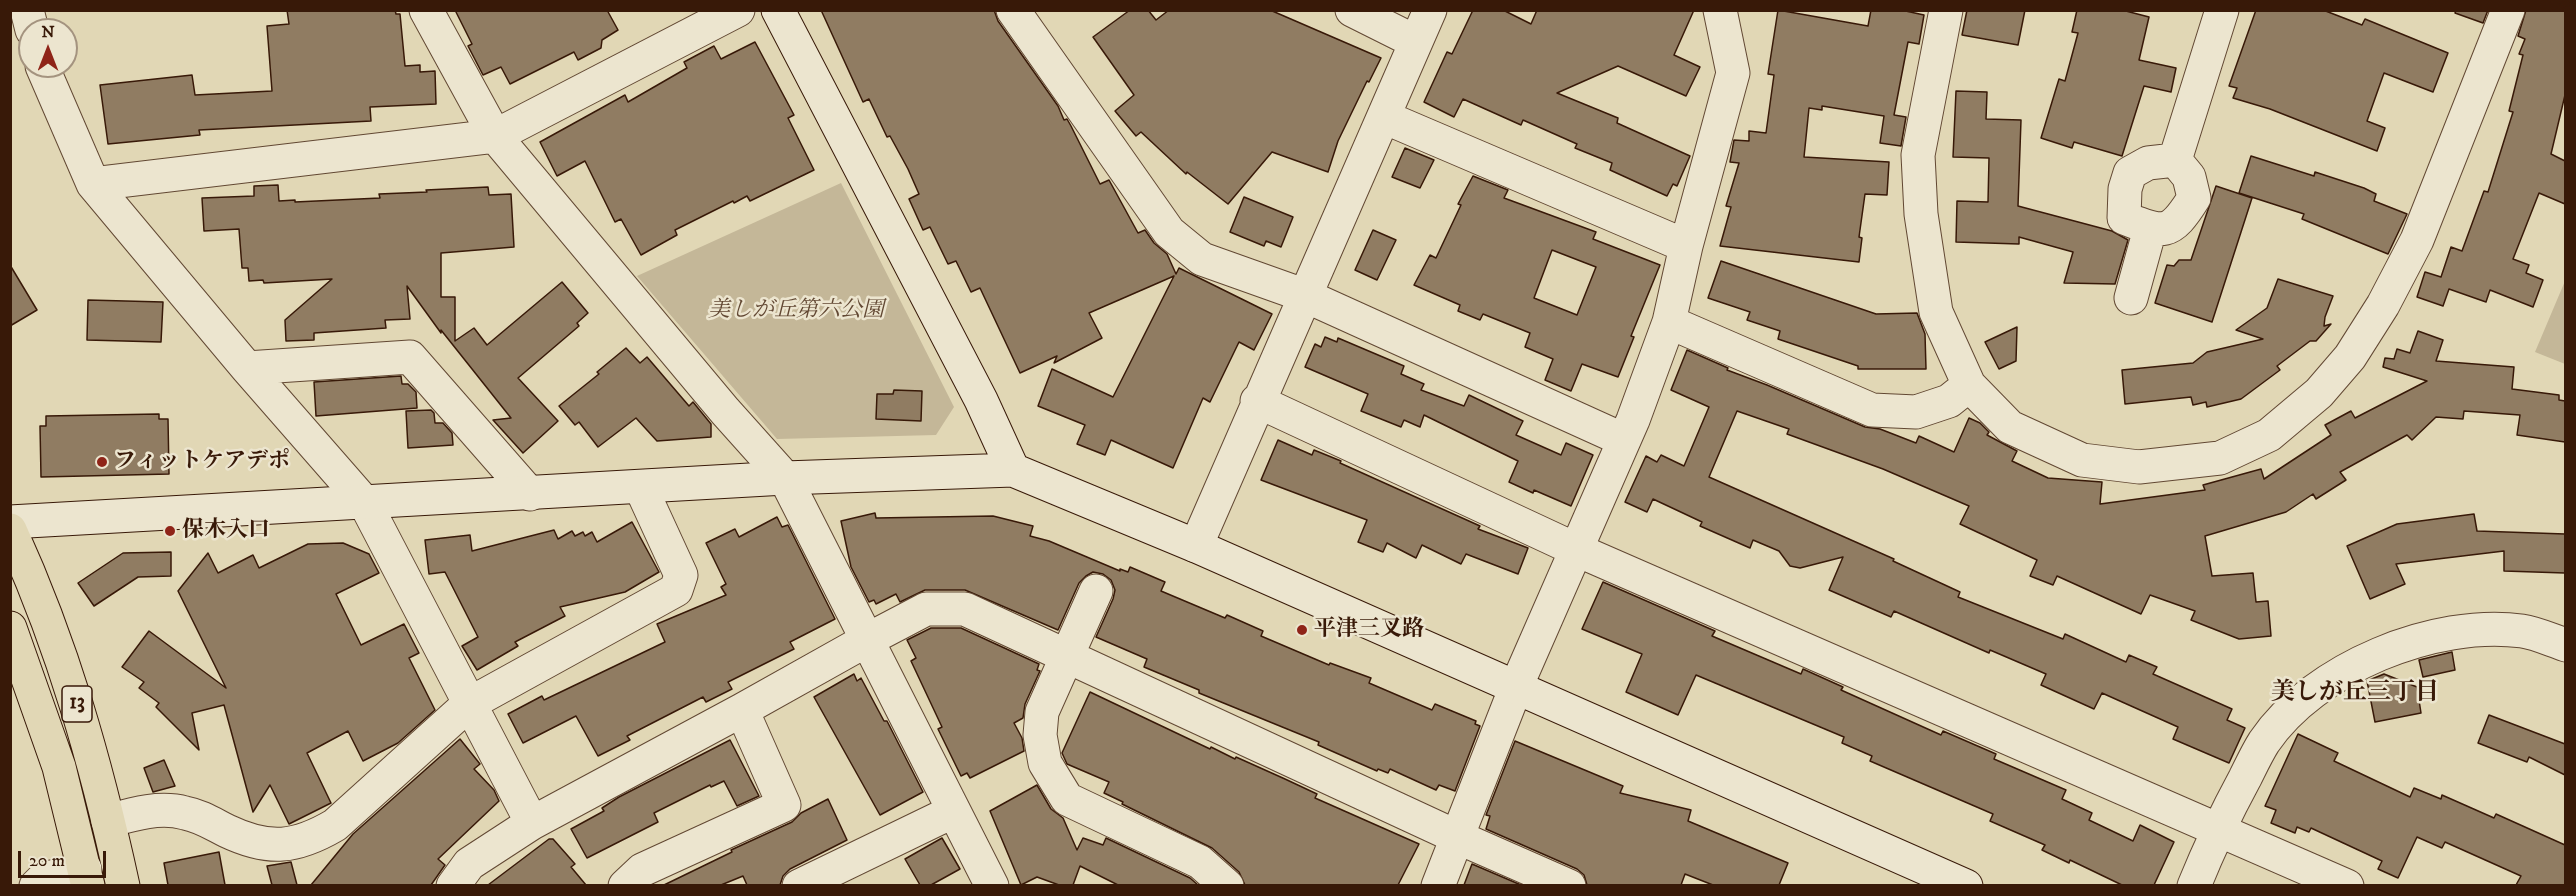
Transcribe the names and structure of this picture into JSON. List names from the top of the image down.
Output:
{
  "streets": {
    "main road": ["13"]
  },
  "districts": ["美しが丘三丁目"],
  "parks": ["美しが丘第六公園"],
  "places": ["フィットケアデポ", "保木入口", "平津三叉路"],
  "scale_bar": "20 m",
  "north": "top"
}
